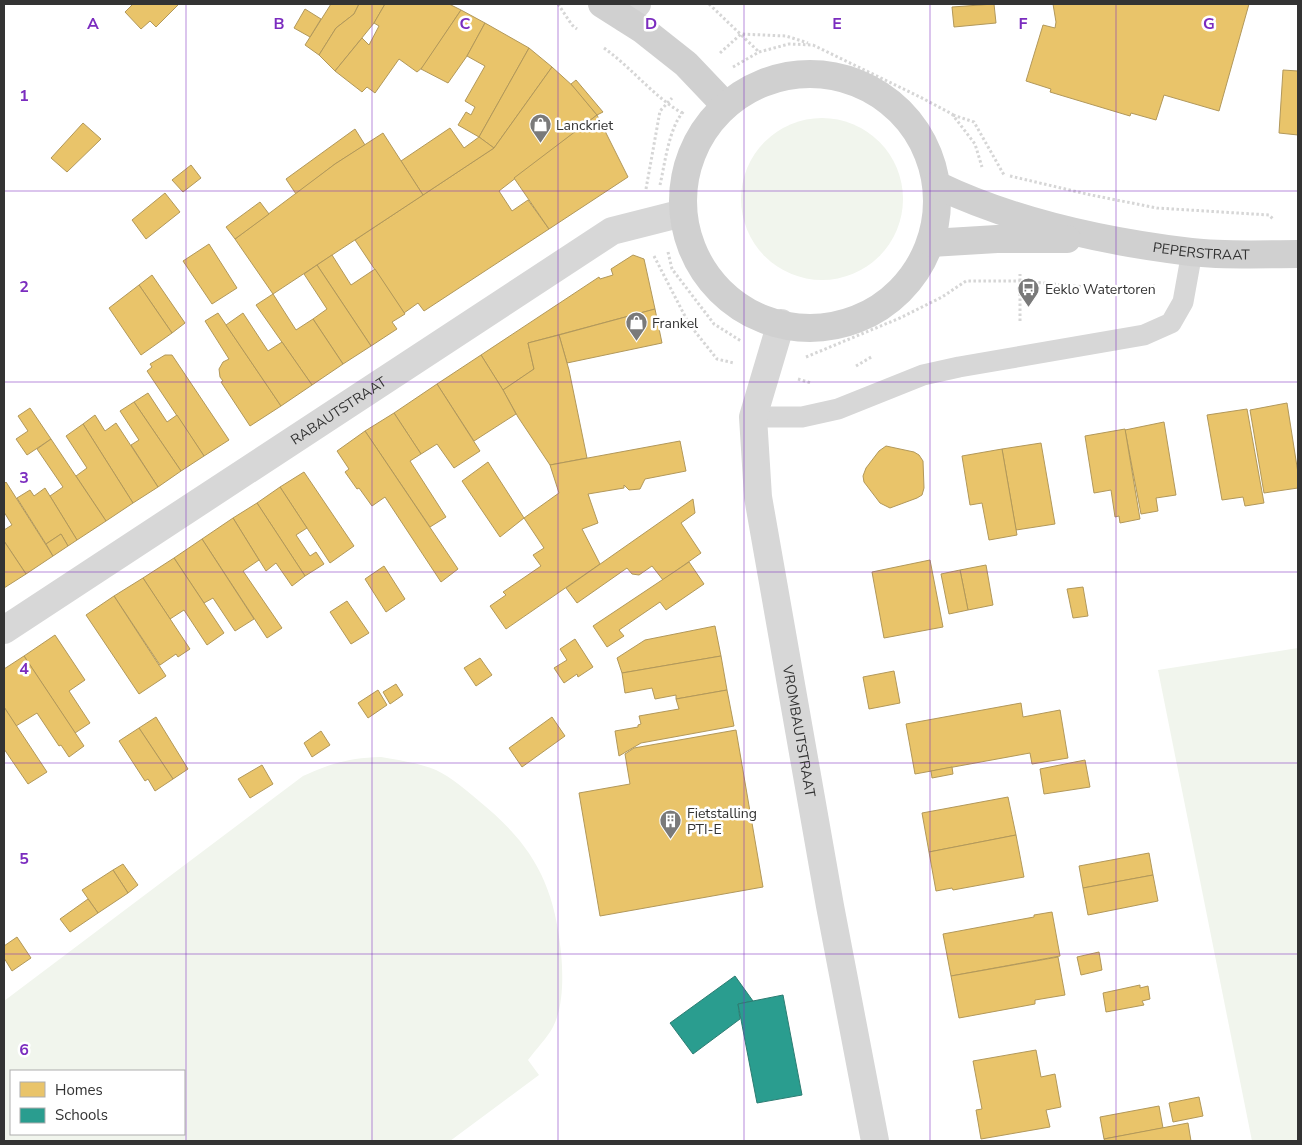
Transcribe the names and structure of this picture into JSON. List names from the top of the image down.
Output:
{
  "streets": {
    "main road": ["PEPERSTRAAT"],
    "street": ["RABAUTSTRAAT", "VROMBAUTSTRAAT"]
  },
  "places": {
    "shop": ["Lanckriet", "Frankel"],
    "bus stop": ["Eeklo Watertoren"],
    "building": ["Fietstalling PTI-E"]
  },
  "legend": ["Homes", "Schools"],
  "grid": {
    "columns": [
      "A",
      "B",
      "C",
      "D",
      "E",
      "F",
      "G"
    ],
    "rows": [
      "1",
      "2",
      "3",
      "4",
      "5",
      "6"
    ]
  }
}
